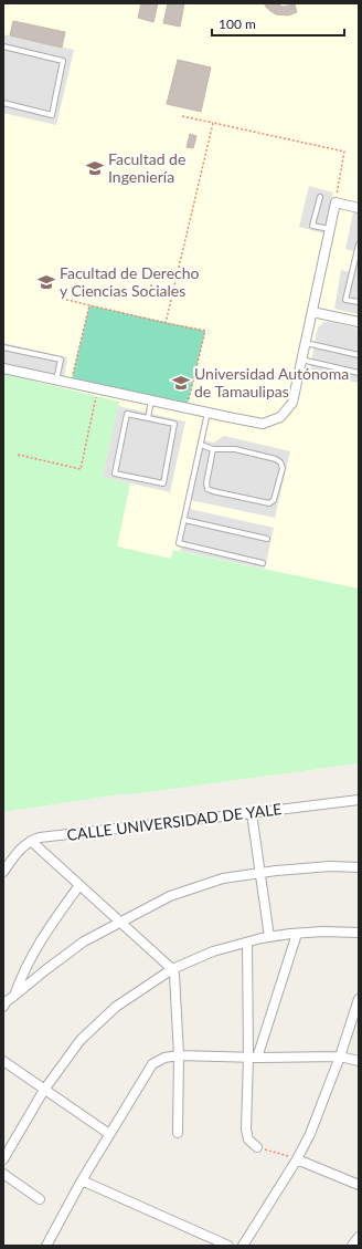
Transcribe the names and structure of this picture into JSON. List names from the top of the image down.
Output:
{
  "streets": {
    "street": ["CALLE UNIVERSIDAD DE YALE"]
  },
  "places": {
    "school or university": ["Facultad de Ingeniería", "Facultad de Derecho y Ciencias Sociales", "Universidad Autónoma de Tamaulipas"]
  },
  "scale_bar": "100 m"
}
